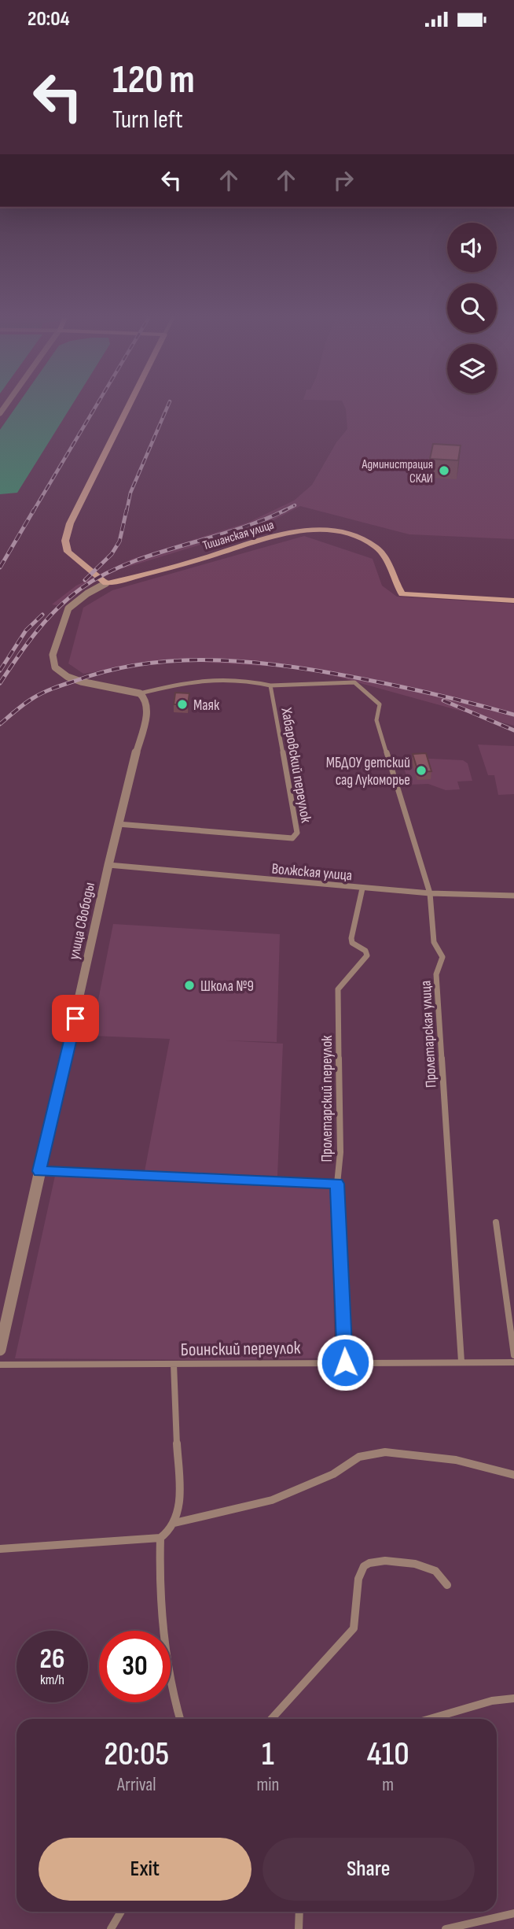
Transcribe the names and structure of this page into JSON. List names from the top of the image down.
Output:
{
  "streets": {
    "main road": ["Тишанская улица"],
    "street": [
      "Хабаровский переулок",
      "Волжская улица",
      "улица Свободы",
      "Пролетарская улица",
      "Пролетарский переулок",
      "Боинский переулок"
    ]
  },
  "crossings": [
    ["Хабаровский переулок", "улица Свободы"],
    ["Хабаровский переулок", "Пролетарская улица"],
    ["Волжская улица", "улица Свободы"],
    ["Волжская улица", "Пролетарская улица"],
    ["Волжская улица", "Пролетарский переулок"],
    ["Пролетарская улица", "Боинский переулок"],
    ["Пролетарский переулок", "Боинский переулок"]
  ],
  "places": [
    "Администрация СКАИ",
    "Mаяк",
    "МБДОУ детский сад Лукоморье",
    "Школа №9"
  ],
  "page": {
    "status": "20:04",
    "turn": ["120 m", "Turn left"],
    "speed": "26 km/h",
    "limit": "30",
    "eta": [
      "20:05",
      "Arrival",
      "1",
      "min",
      "410",
      "m"
    ],
    "buttons": ["Exit", "Share"]
  }
}
